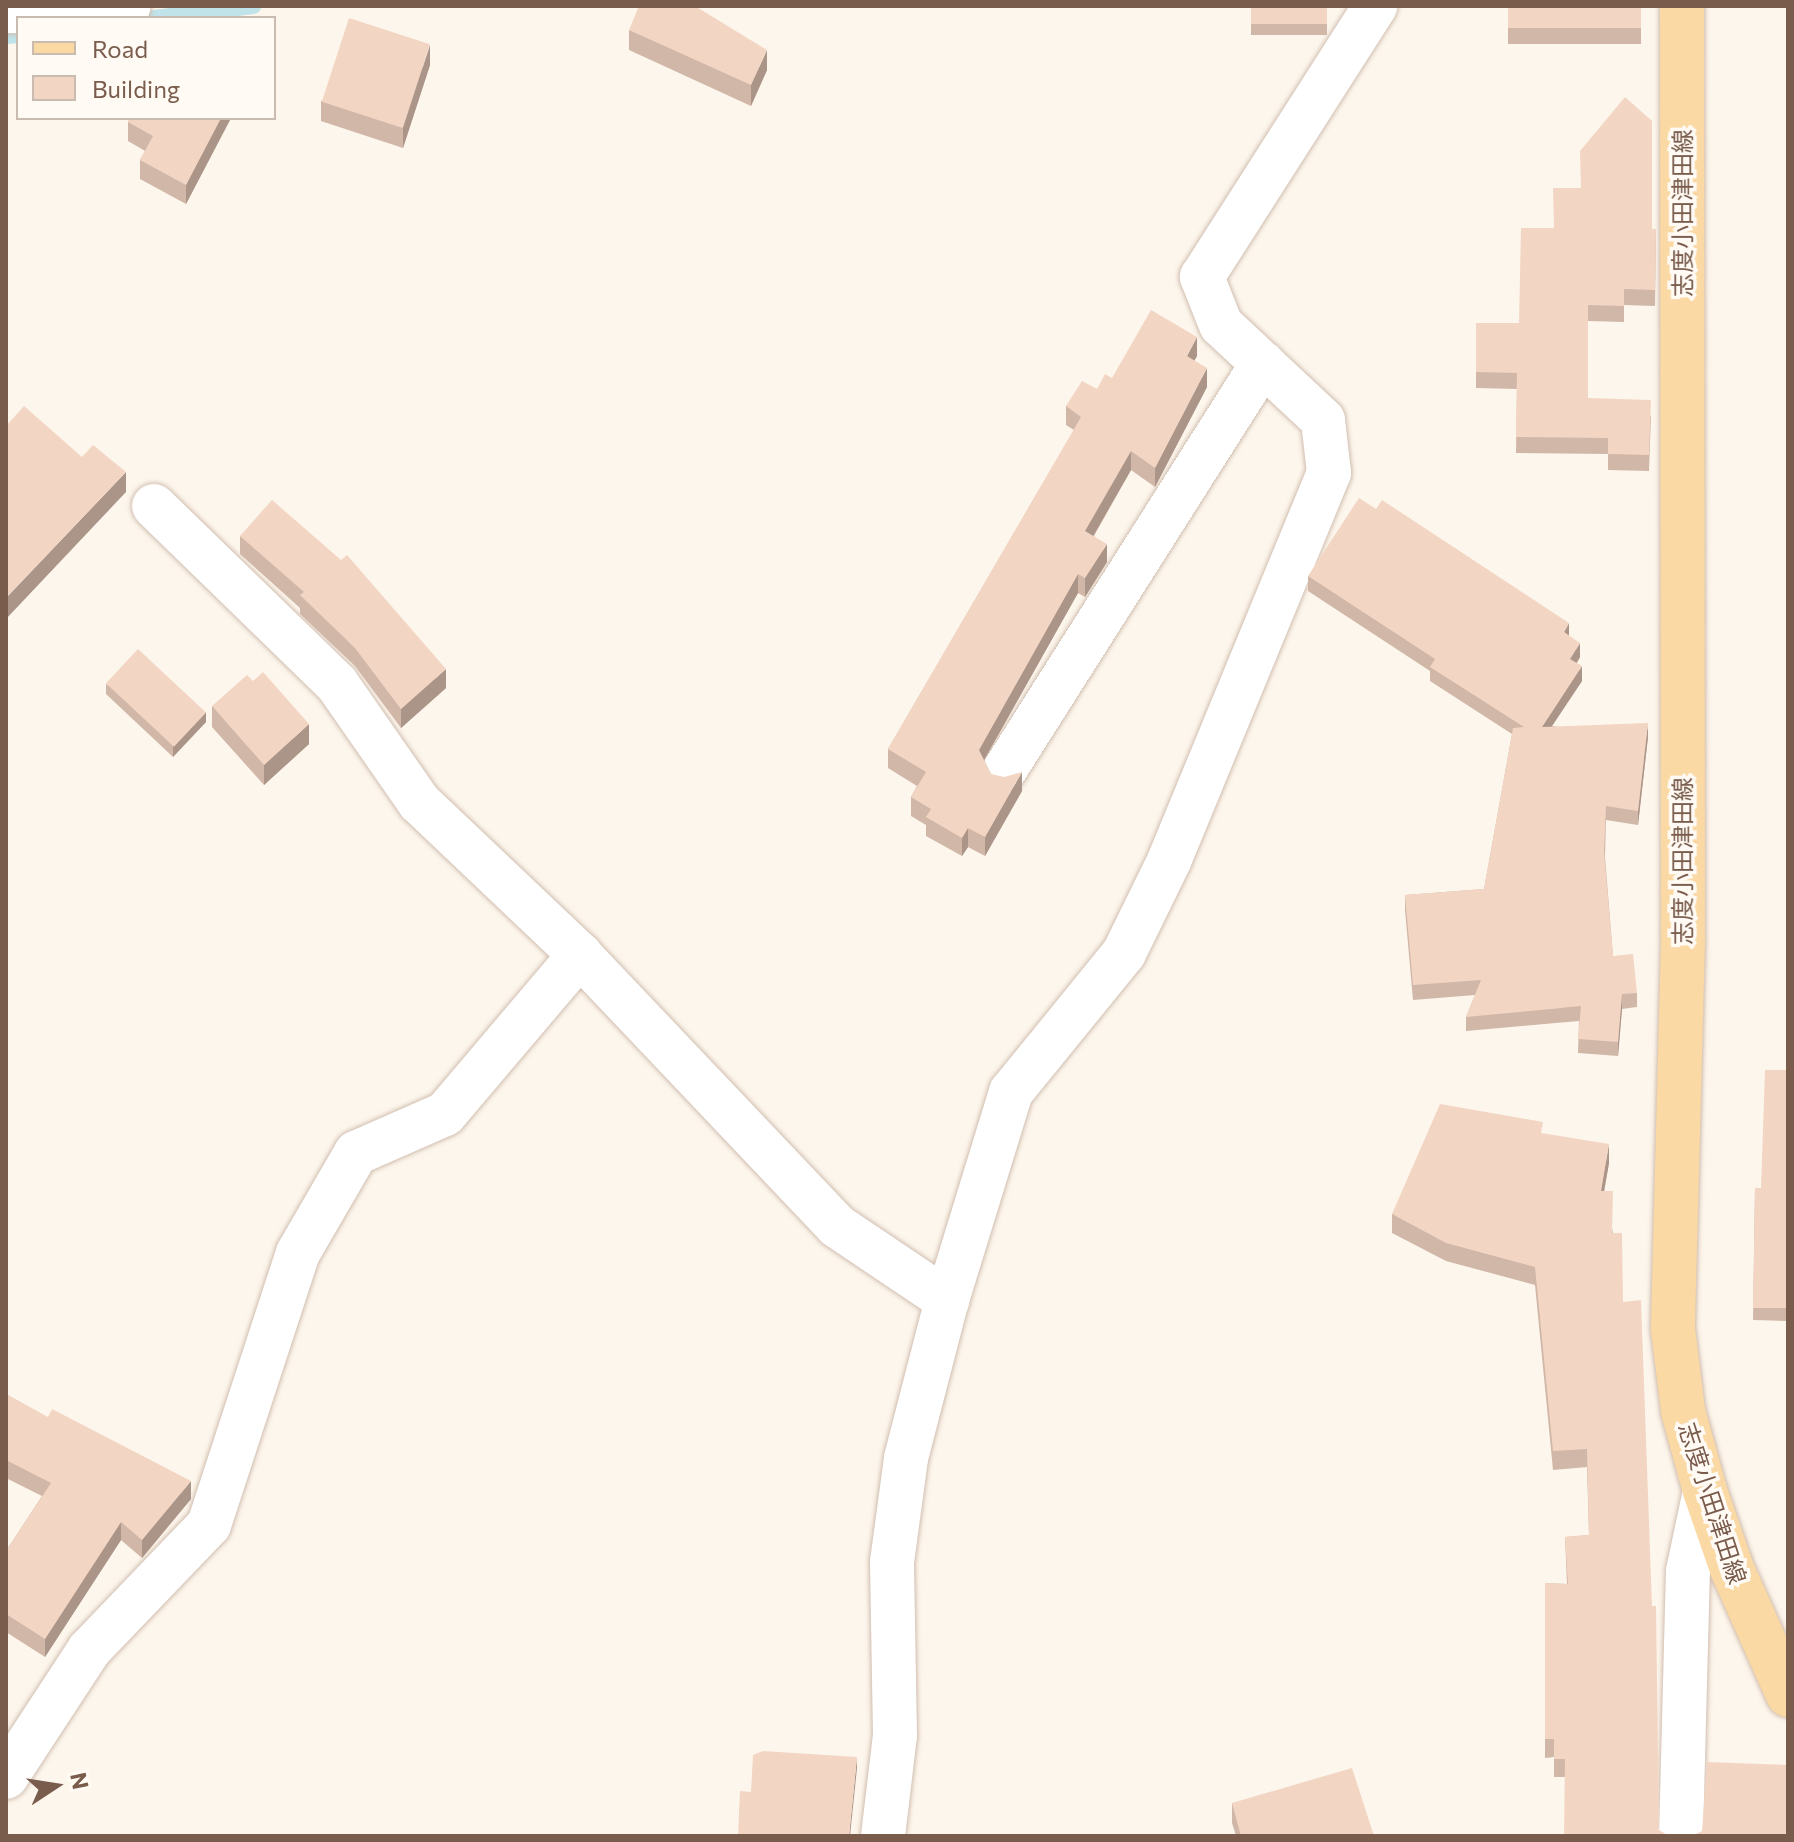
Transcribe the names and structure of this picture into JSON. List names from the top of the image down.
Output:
{
  "streets": {
    "main road": ["志度小田津田線"]
  },
  "legend": ["Road", "Building"],
  "north": "right"
}
